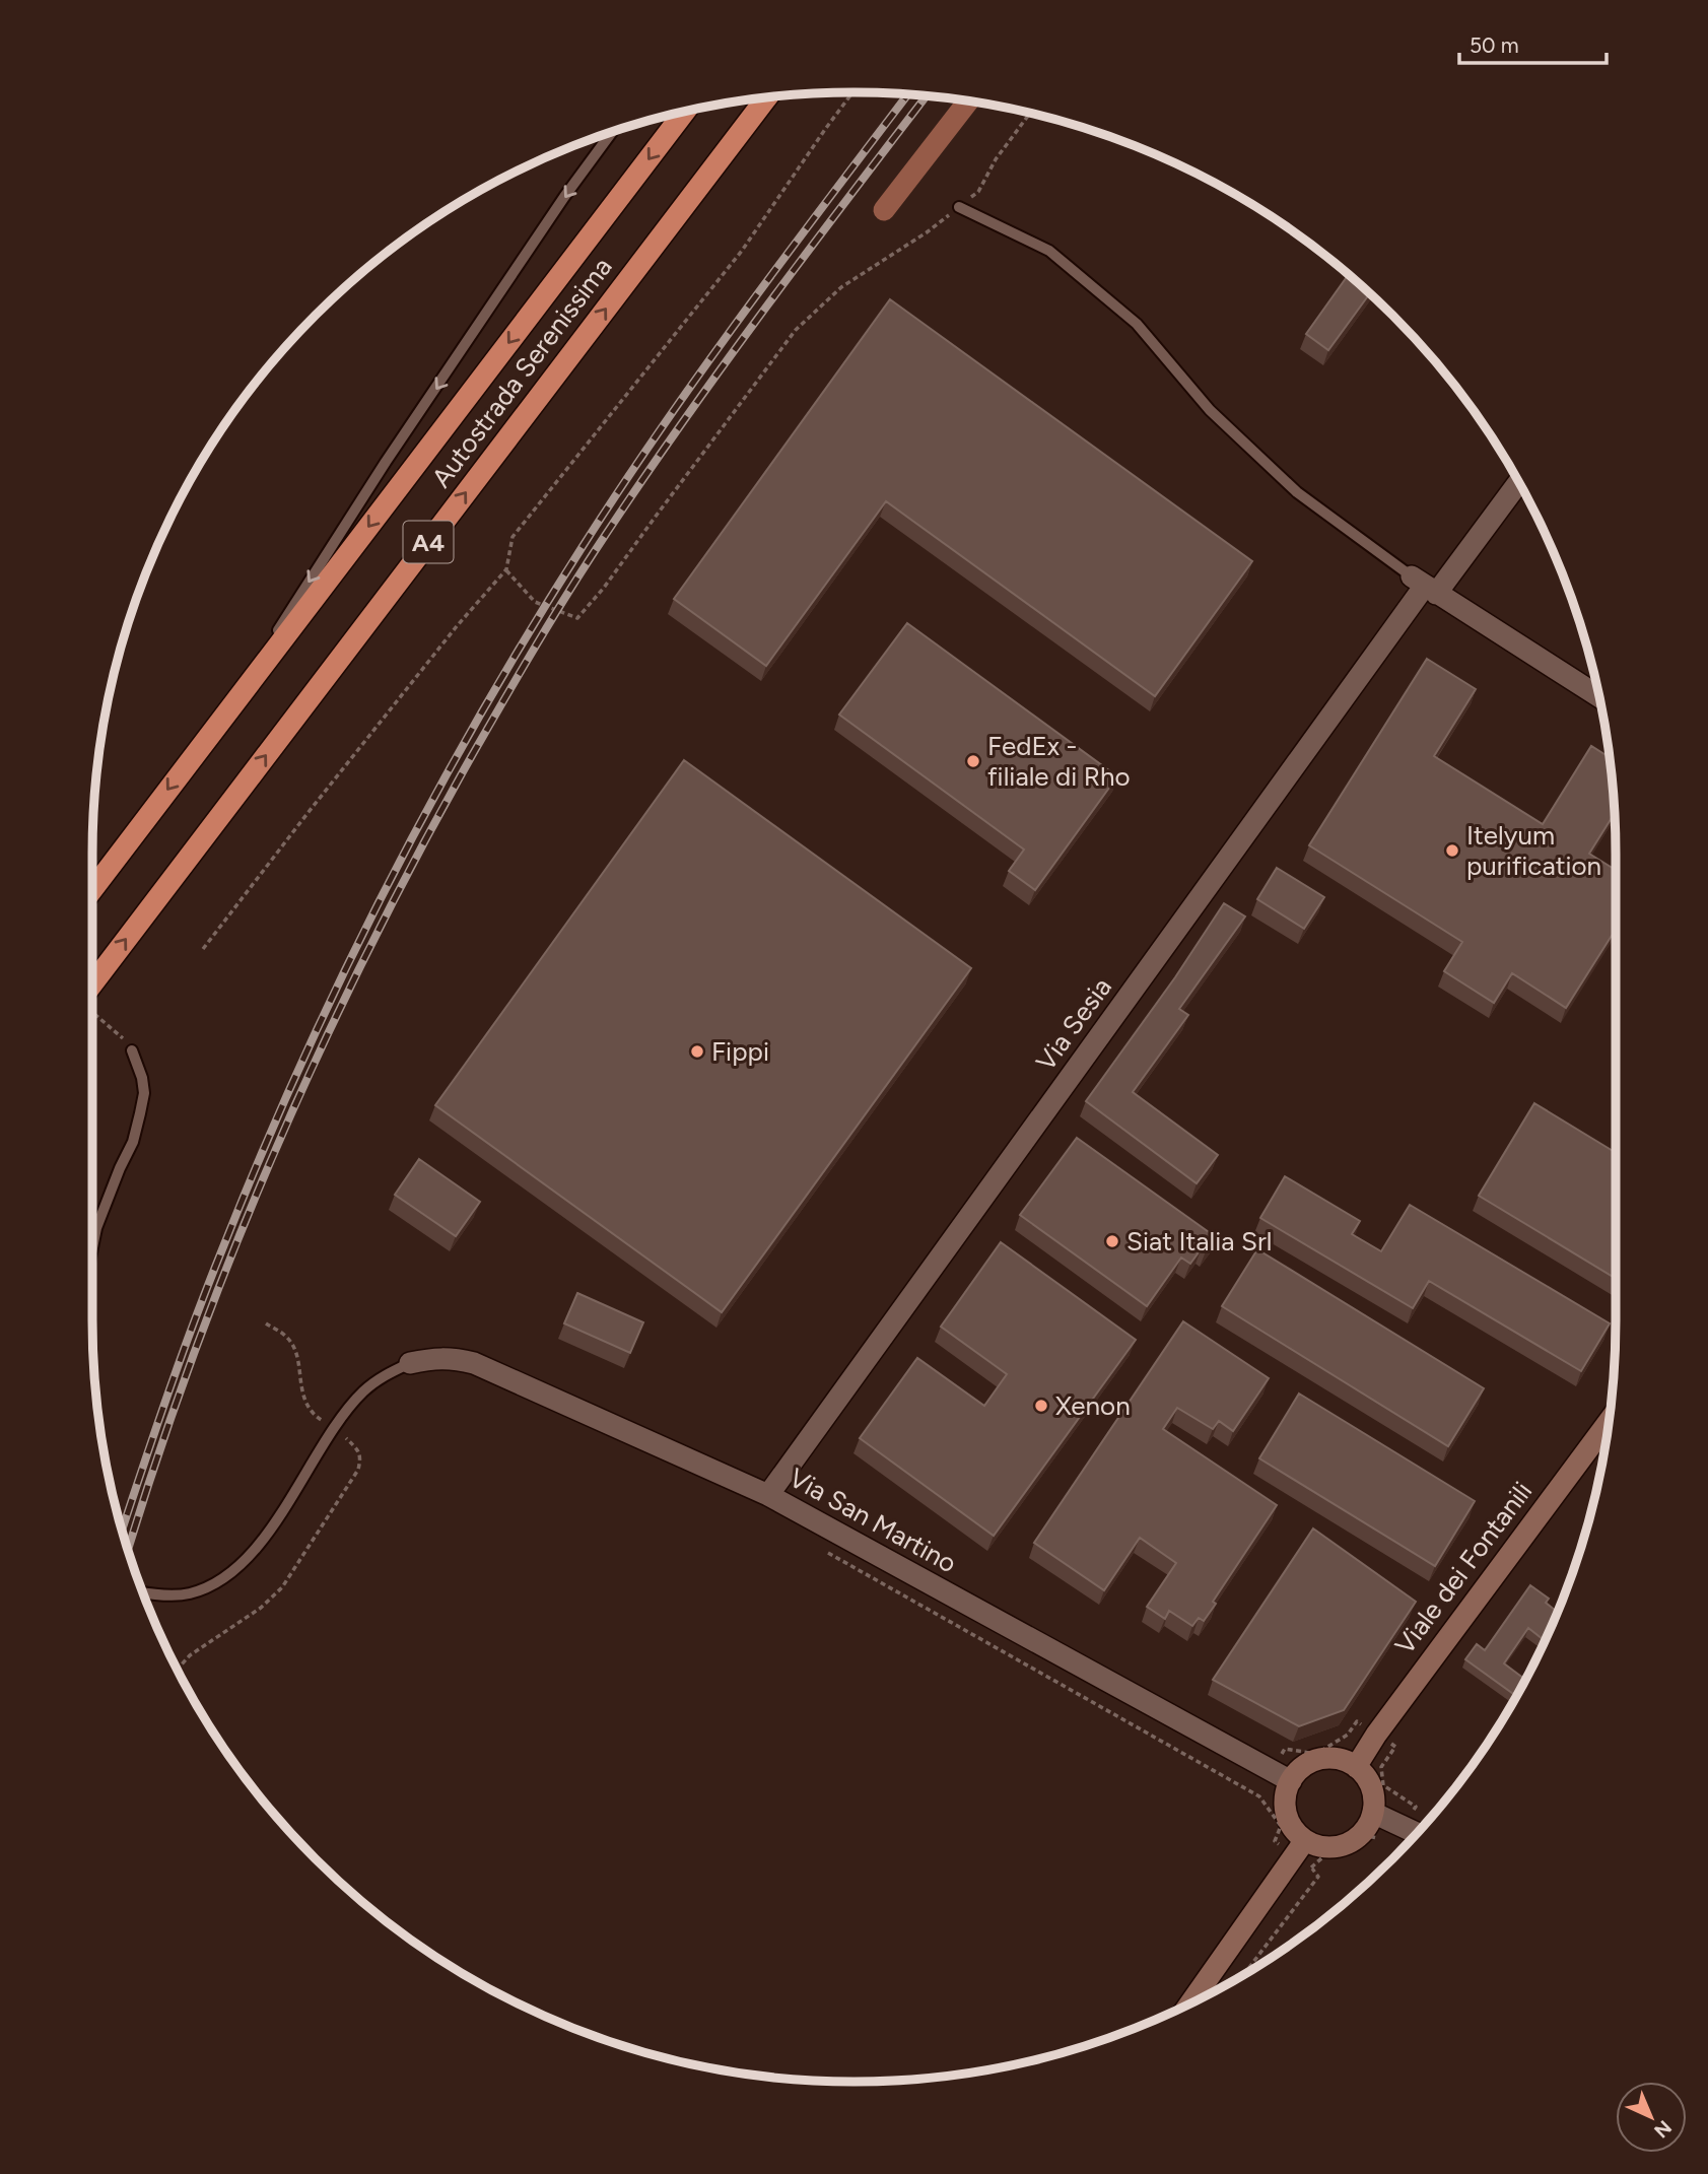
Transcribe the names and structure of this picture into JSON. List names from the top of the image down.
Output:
{
  "streets": {
    "highway": ["Autostrada Serenissima", "A4"],
    "main road": ["Viale dei Fontanili"],
    "street": ["Via Sesia", "Via San Martino"]
  },
  "crossings": [
    ["Via Sesia", "Via San Martino"],
    ["Via San Martino", "Viale dei Fontanili"]
  ],
  "places": [
    "FedEx - filiale di Rho",
    "Itelyum purification",
    "Fippi",
    "Siat Italia Srl",
    "Xenon"
  ],
  "scale_bar": "50 m",
  "north": "bottom right"
}
